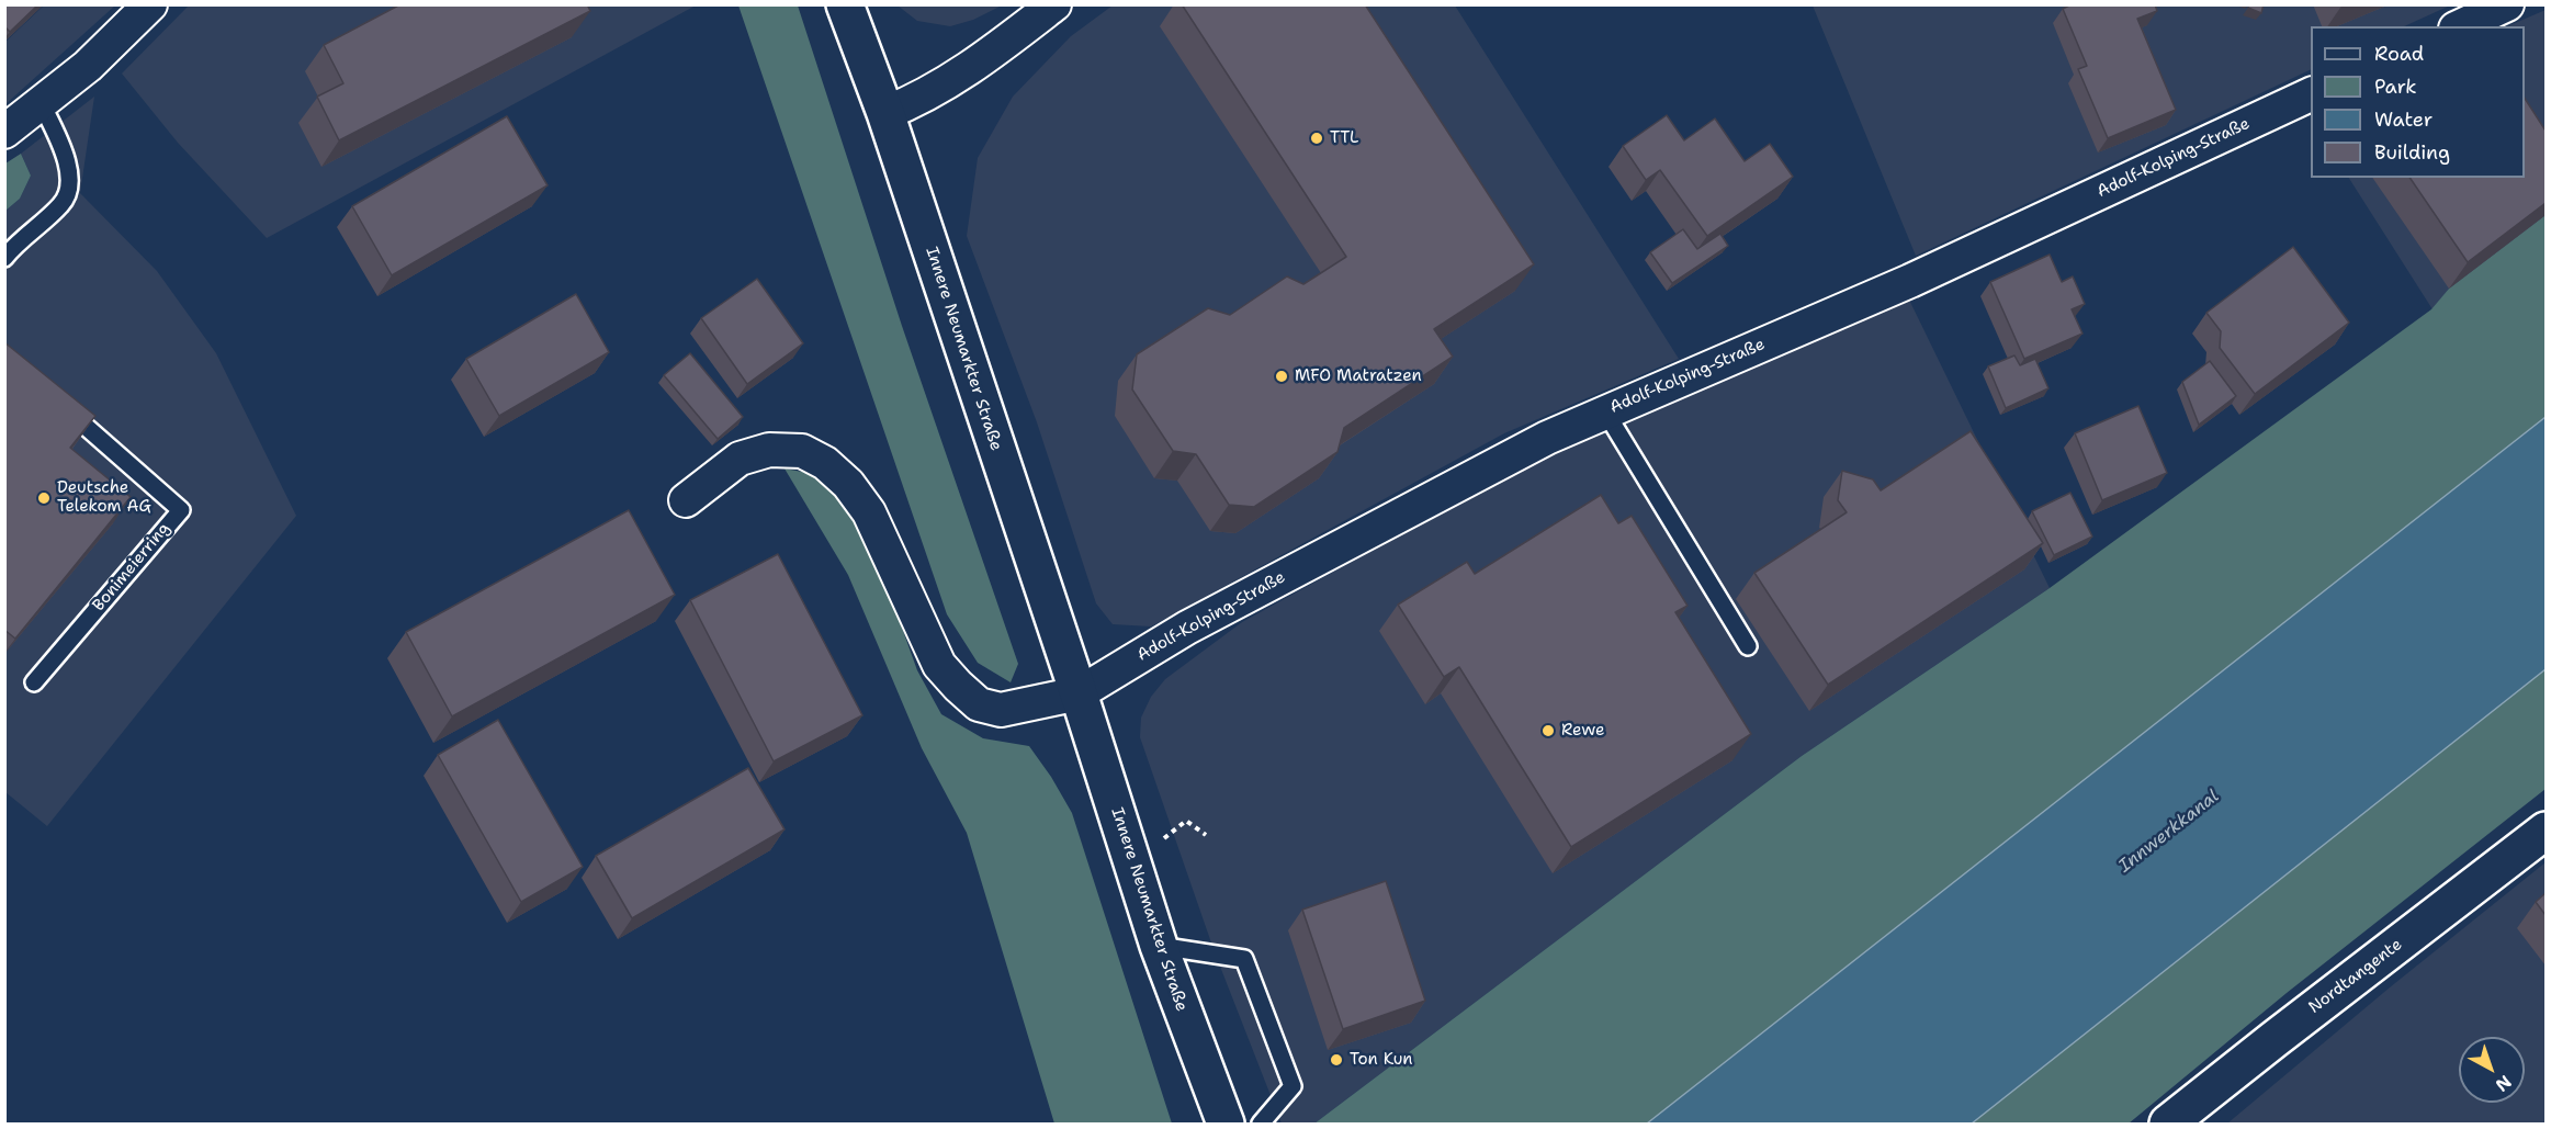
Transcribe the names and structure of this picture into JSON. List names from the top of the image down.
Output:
{
  "streets": {
    "main road": ["Innere Neumarkter Straße", "Nordtangente"],
    "street": ["Adolf-Kolping-Straße"],
    "lane": ["Bonimeierring"]
  },
  "crossings": [
    ["Adolf-Kolping-Straße", "Innere Neumarkter Straße"]
  ],
  "water": ["Innwerkkanal"],
  "places": [
    "TTL",
    "MFO Matratzen",
    "Deutsche Telekom AG",
    "Rewe",
    "Ton Kun"
  ],
  "legend": [
    "Road",
    "Park",
    "Water",
    "Building"
  ],
  "north": "bottom right"
}
